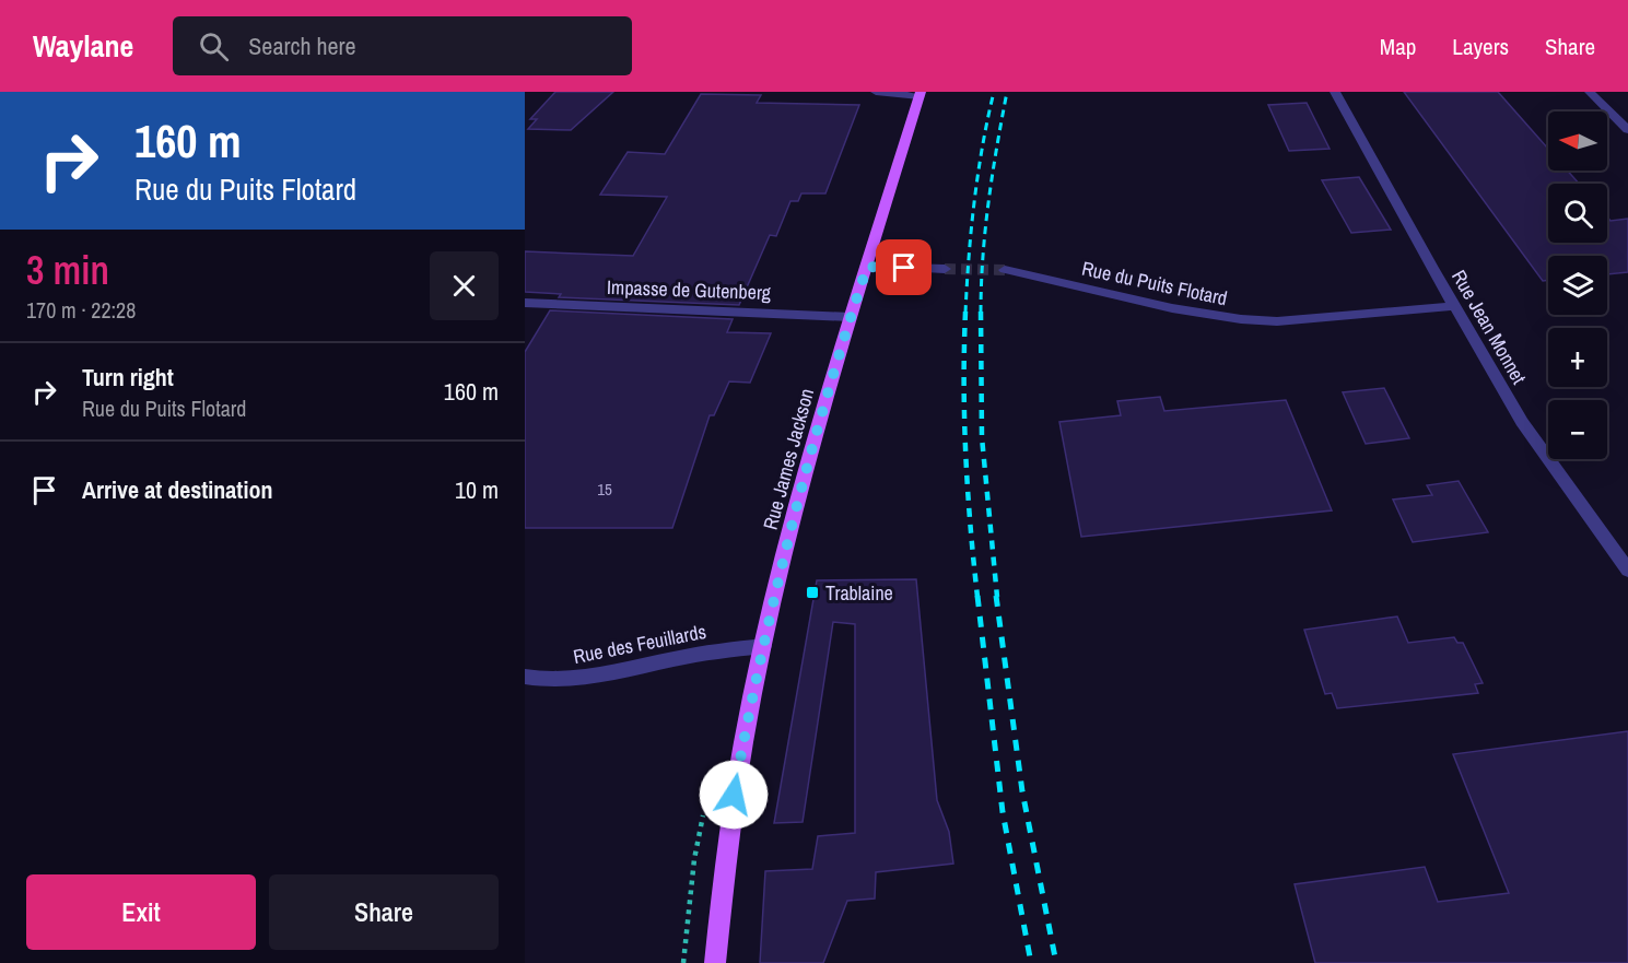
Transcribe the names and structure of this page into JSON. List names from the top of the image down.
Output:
{
  "streets": {
    "main road": ["Rue James Jackson"],
    "street": [
      "Rue du Puits Flotard",
      "Impasse de Gutenberg",
      "Rue Jean Monnet",
      "Rue des Feuillards"
    ]
  },
  "crossings": [
    ["Rue du Puits Flotard", "Rue Jean Monnet"],
    ["Impasse de Gutenberg", "Rue James Jackson"],
    ["Rue James Jackson", "Rue des Feuillards"]
  ],
  "places": {
    "transit": ["Trablaine"]
  },
  "house_numbers": ["15"],
  "north": "left",
  "page": {
    "header": "Waylane",
    "search": "Search here",
    "nav": ["Map", "Layers", "Share"],
    "turn": ["160 m", "Rue du Puits Flotard"],
    "map_buttons": ["+", "−"],
    "heading": ["3 min", "170 m · 22:28"],
    "list": [
      {
        "name": "Turn right",
        "note": "Rue du Puits Flotard",
        "value": "160 m"
      },
      {
        "name": "Arrive at destination",
        "value": "10 m"
      }
    ],
    "buttons": ["Exit", "Share"]
  }
}
